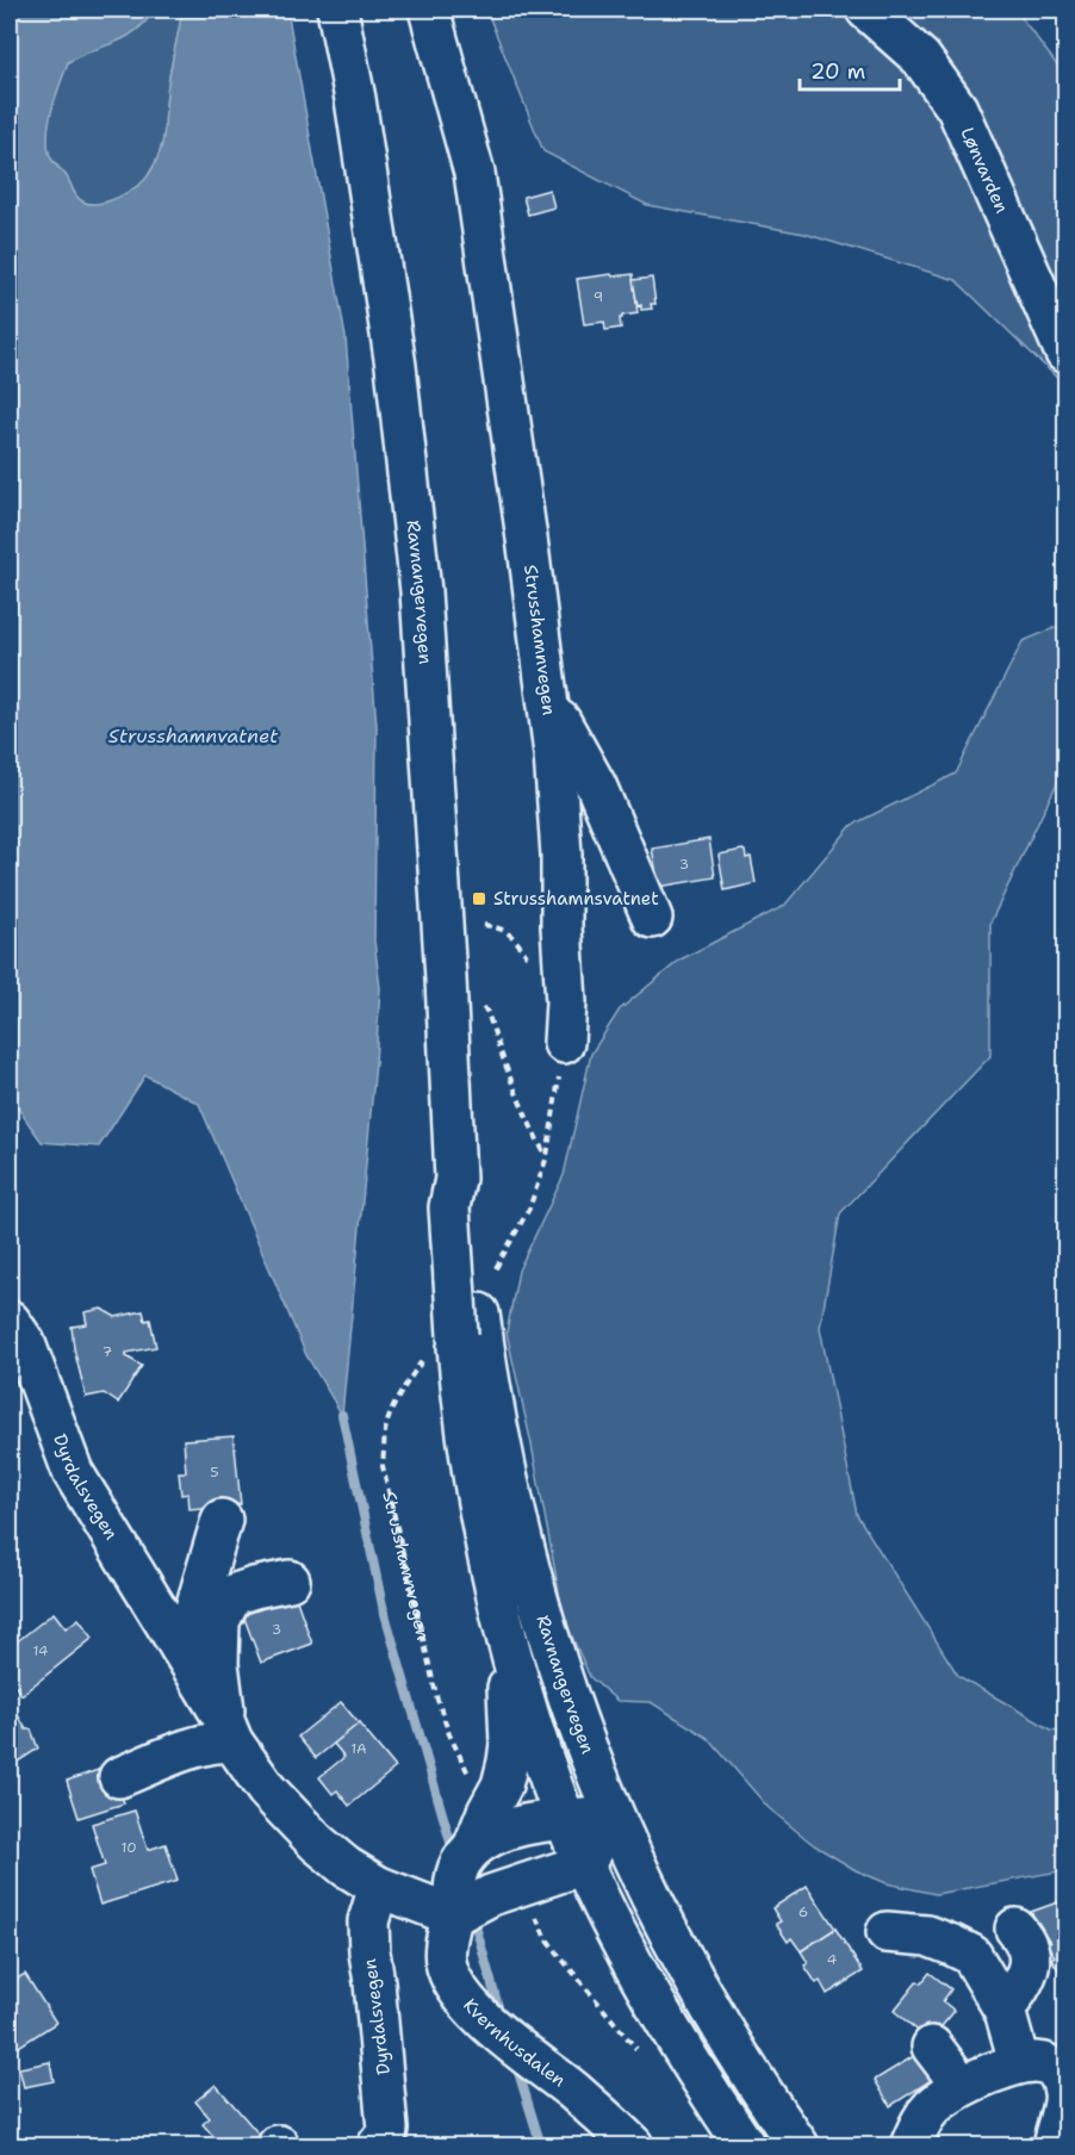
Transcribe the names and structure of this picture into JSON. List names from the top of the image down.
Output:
{
  "streets": {
    "main road": [
      "Lønvarden",
      "Ravnangervegen",
      "Strusshamnvegen",
      "Dyrdalsvegen",
      "Kvernhusdalen"
    ]
  },
  "crossings": [
    ["Ravnangervegen", "Kvernhusdalen"],
    ["Strusshamnvegen", "Kvernhusdalen"]
  ],
  "water": ["Strusshamnvatnet"],
  "places": {
    "transit": ["Strusshamnsvatnet"]
  },
  "house_numbers": [
    "9",
    "3",
    "7",
    "5",
    "3",
    "14",
    "1A",
    "10",
    "6",
    "4"
  ],
  "scale_bar": "20 m"
}
